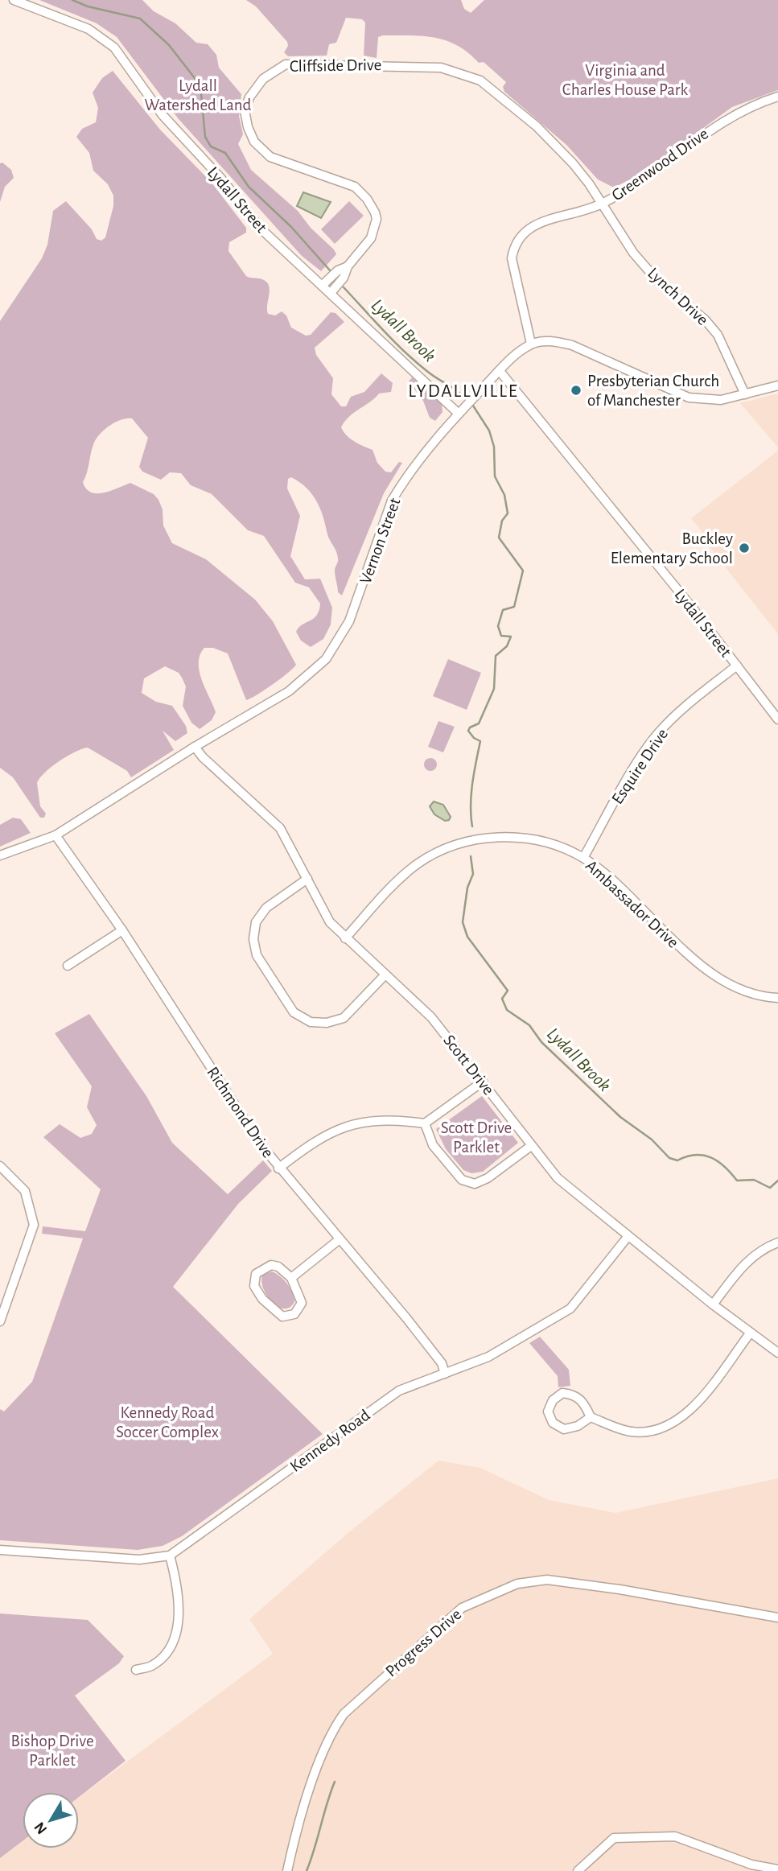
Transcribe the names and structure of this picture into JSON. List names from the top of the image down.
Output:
{
  "streets": {
    "street": [
      "Cliffside Drive",
      "Greenwood Drive",
      "Lydall Street",
      "Lynch Drive",
      "Vernon Street",
      "Esquire Drive",
      "Ambassador Drive",
      "Scott Drive",
      "Richmond Drive",
      "Kennedy Road",
      "Progress Drive"
    ]
  },
  "crossings": [
    ["Cliffside Drive", "Greenwood Drive"],
    ["Cliffside Drive", "Lydall Street"],
    ["Cliffside Drive", "Lynch Drive"],
    ["Greenwood Drive", "Lynch Drive"],
    ["Greenwood Drive", "Vernon Street"],
    ["Lydall Street", "Vernon Street"],
    ["Lydall Street", "Esquire Drive"],
    ["Vernon Street", "Scott Drive"],
    ["Vernon Street", "Richmond Drive"],
    ["Esquire Drive", "Ambassador Drive"],
    ["Ambassador Drive", "Scott Drive"],
    ["Scott Drive", "Kennedy Road"],
    ["Richmond Drive", "Kennedy Road"]
  ],
  "districts": ["LYDALLVILLE"],
  "water": ["Lydall Brook"],
  "parks": [
    "Virginia and Charles House Park",
    "Lydall Watershed Land",
    "Scott Drive Parklet",
    "Kennedy Road Soccer Complex",
    "Bishop Drive Parklet"
  ],
  "places": ["Presbyterian Church of Manchester", "Buckley Elementary School"],
  "north": "bottom left"
}
